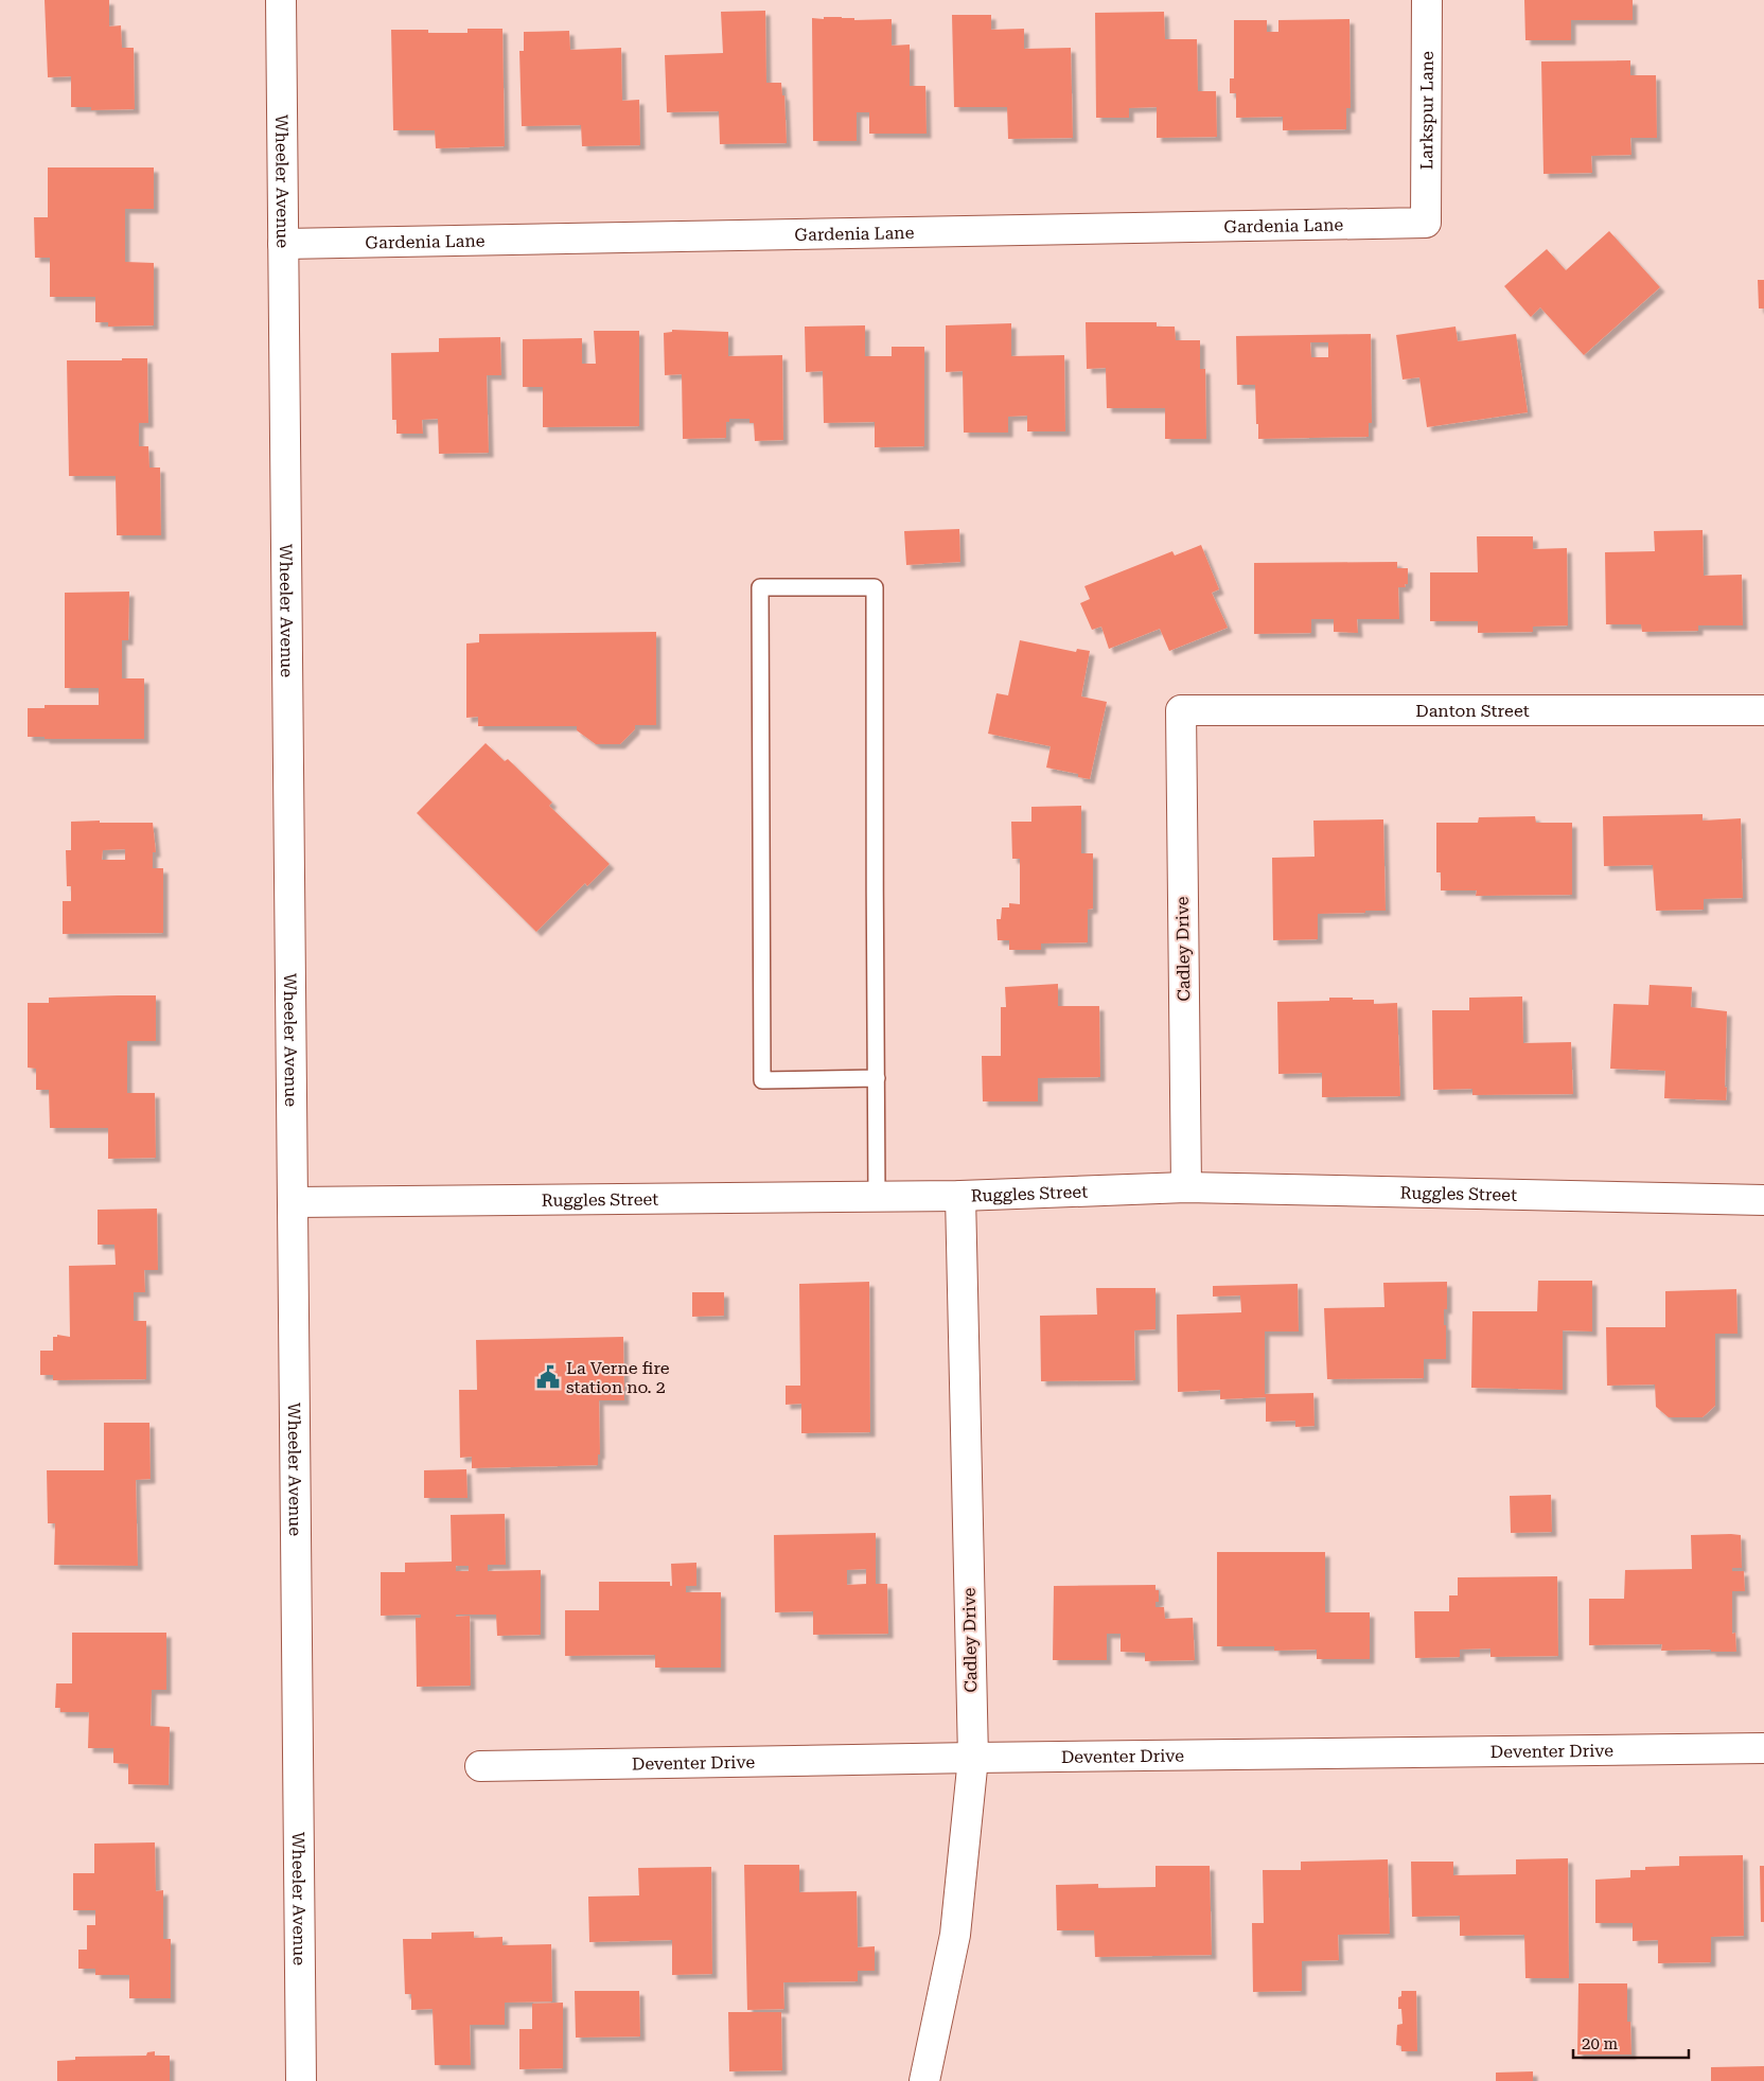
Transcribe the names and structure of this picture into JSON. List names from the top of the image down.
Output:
{
  "streets": {
    "street": [
      "Larkspur Lane",
      "Wheeler Avenue",
      "Gardenia Lane",
      "Danton Street",
      "Cadley Drive",
      "Ruggles Street",
      "Deventer Drive"
    ]
  },
  "crossings": [
    ["Larkspur Lane", "Gardenia Lane"],
    ["Wheeler Avenue", "Gardenia Lane"],
    ["Wheeler Avenue", "Ruggles Street"],
    ["Danton Street", "Cadley Drive"],
    ["Cadley Drive", "Ruggles Street"],
    ["Cadley Drive", "Deventer Drive"]
  ],
  "places": {
    "public building": ["La Verne fire station no. 2"]
  },
  "scale_bar": "20 m"
}
